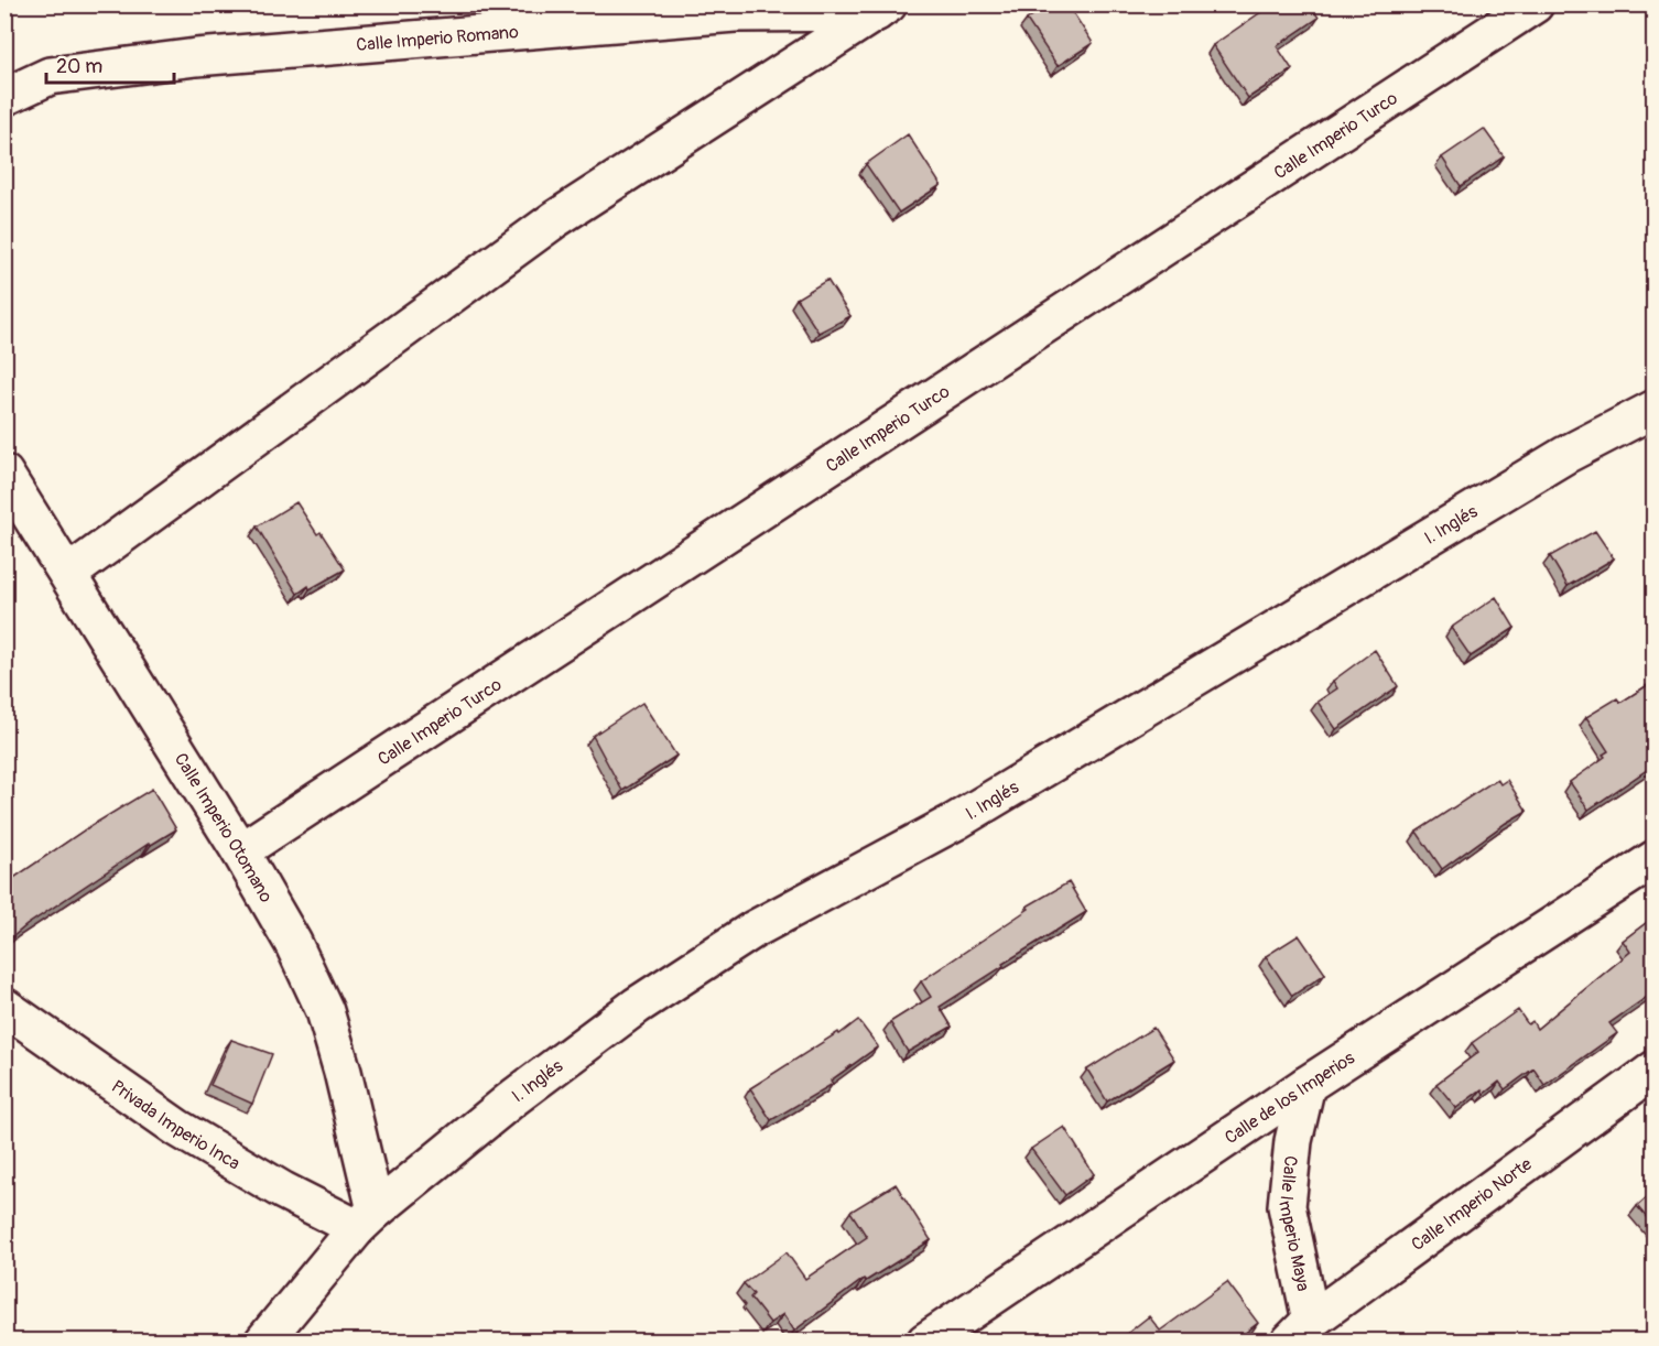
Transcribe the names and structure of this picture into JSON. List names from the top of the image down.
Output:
{
  "streets": {
    "street": [
      "Calle Imperio Romano",
      "Calle Imperio Turco",
      "I. Inglés",
      "Calle Imperio Otomano",
      "Calle de los Imperios",
      "Privada Imperio Inca",
      "Calle Imperio Norte",
      "Calle Imperio Maya"
    ]
  },
  "crossings": [
    ["Calle Imperio Turco", "Calle Imperio Otomano"],
    ["I. Inglés", "Calle Imperio Otomano"],
    ["I. Inglés", "Privada Imperio Inca"],
    ["Calle Imperio Otomano", "Privada Imperio Inca"],
    ["Calle de los Imperios", "Calle Imperio Maya"],
    ["Calle Imperio Norte", "Calle Imperio Maya"]
  ],
  "scale_bar": "20 m"
}
